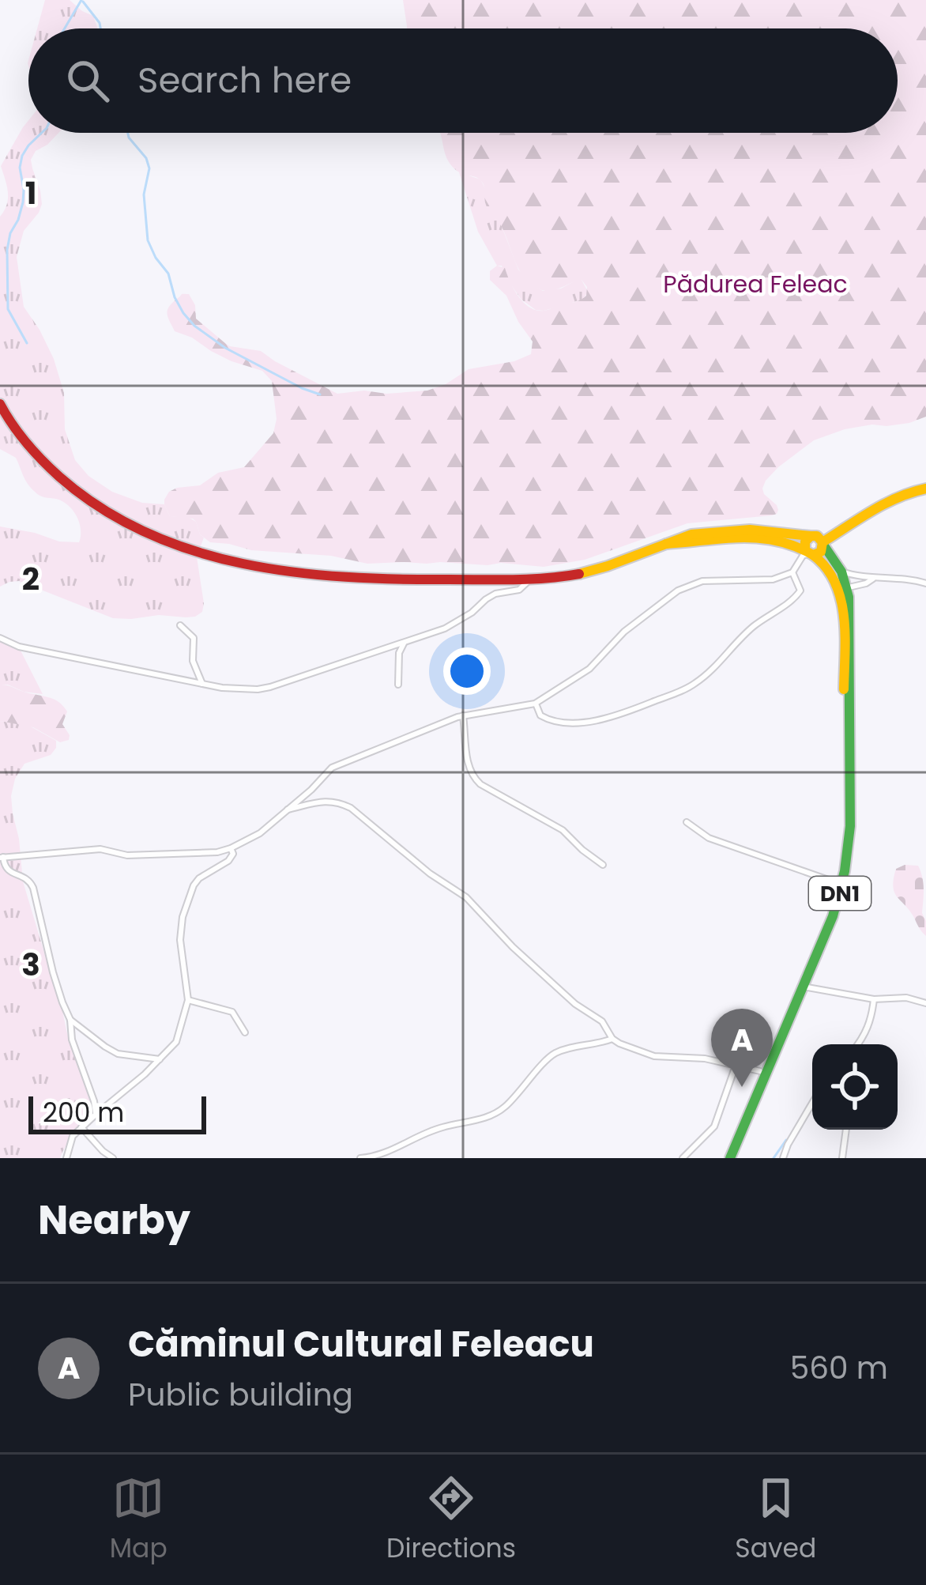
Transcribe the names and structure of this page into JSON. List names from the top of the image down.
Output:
{
  "streets": {
    "main road": ["DN1"]
  },
  "parks": ["Pădurea Feleac"],
  "scale_bar": "200 m",
  "page": {
    "search": "Search here",
    "pins": "A",
    "scale": "200 m",
    "heading": "Nearby",
    "list": [
      {
        "mark": "A",
        "name": "Căminul Cultural Feleacu",
        "note": "Public building",
        "value": "560 m"
      }
    ],
    "nav": ["Map", "Directions", "Saved"]
  },
  "grid": {
    "rows": ["1", "2", "3"]
  }
}
